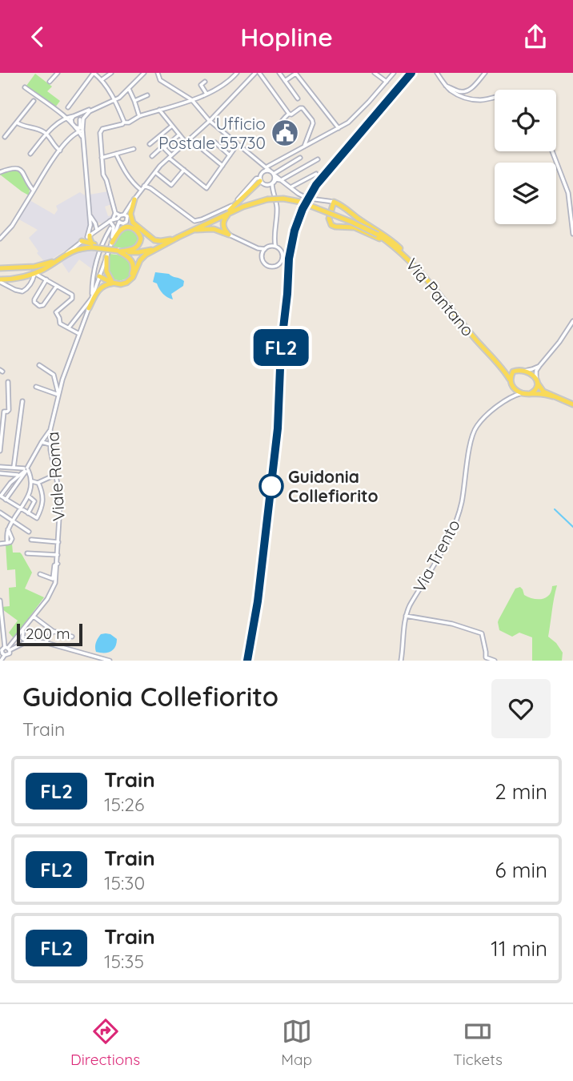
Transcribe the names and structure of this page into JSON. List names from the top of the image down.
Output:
{
  "streets": {
    "main road": ["Via Pantano"],
    "street": ["Viale Roma", "Via Trento"]
  },
  "crossings": [
    ["Via Pantano", "Via Trento"]
  ],
  "places": {
    "public building": ["Ufficio Postale 55730"],
    "other": ["Guidonia Collefiorito"]
  },
  "scale_bar": "200 m",
  "page": {
    "header": "Hopline",
    "on_map": "FL2",
    "scale": "200 m",
    "heading": ["Guidonia Collefiorito", "Train"],
    "list": [
      {
        "mark": "FL2",
        "name": "Train",
        "note": "15:26",
        "value": "2 min"
      },
      {
        "mark": "FL2",
        "name": "Train",
        "note": "15:30",
        "value": "6 min"
      },
      {
        "mark": "FL2",
        "name": "Train",
        "note": "15:35",
        "value": "11 min"
      }
    ],
    "tabs": ["Directions", "Map", "Tickets"]
  }
}
